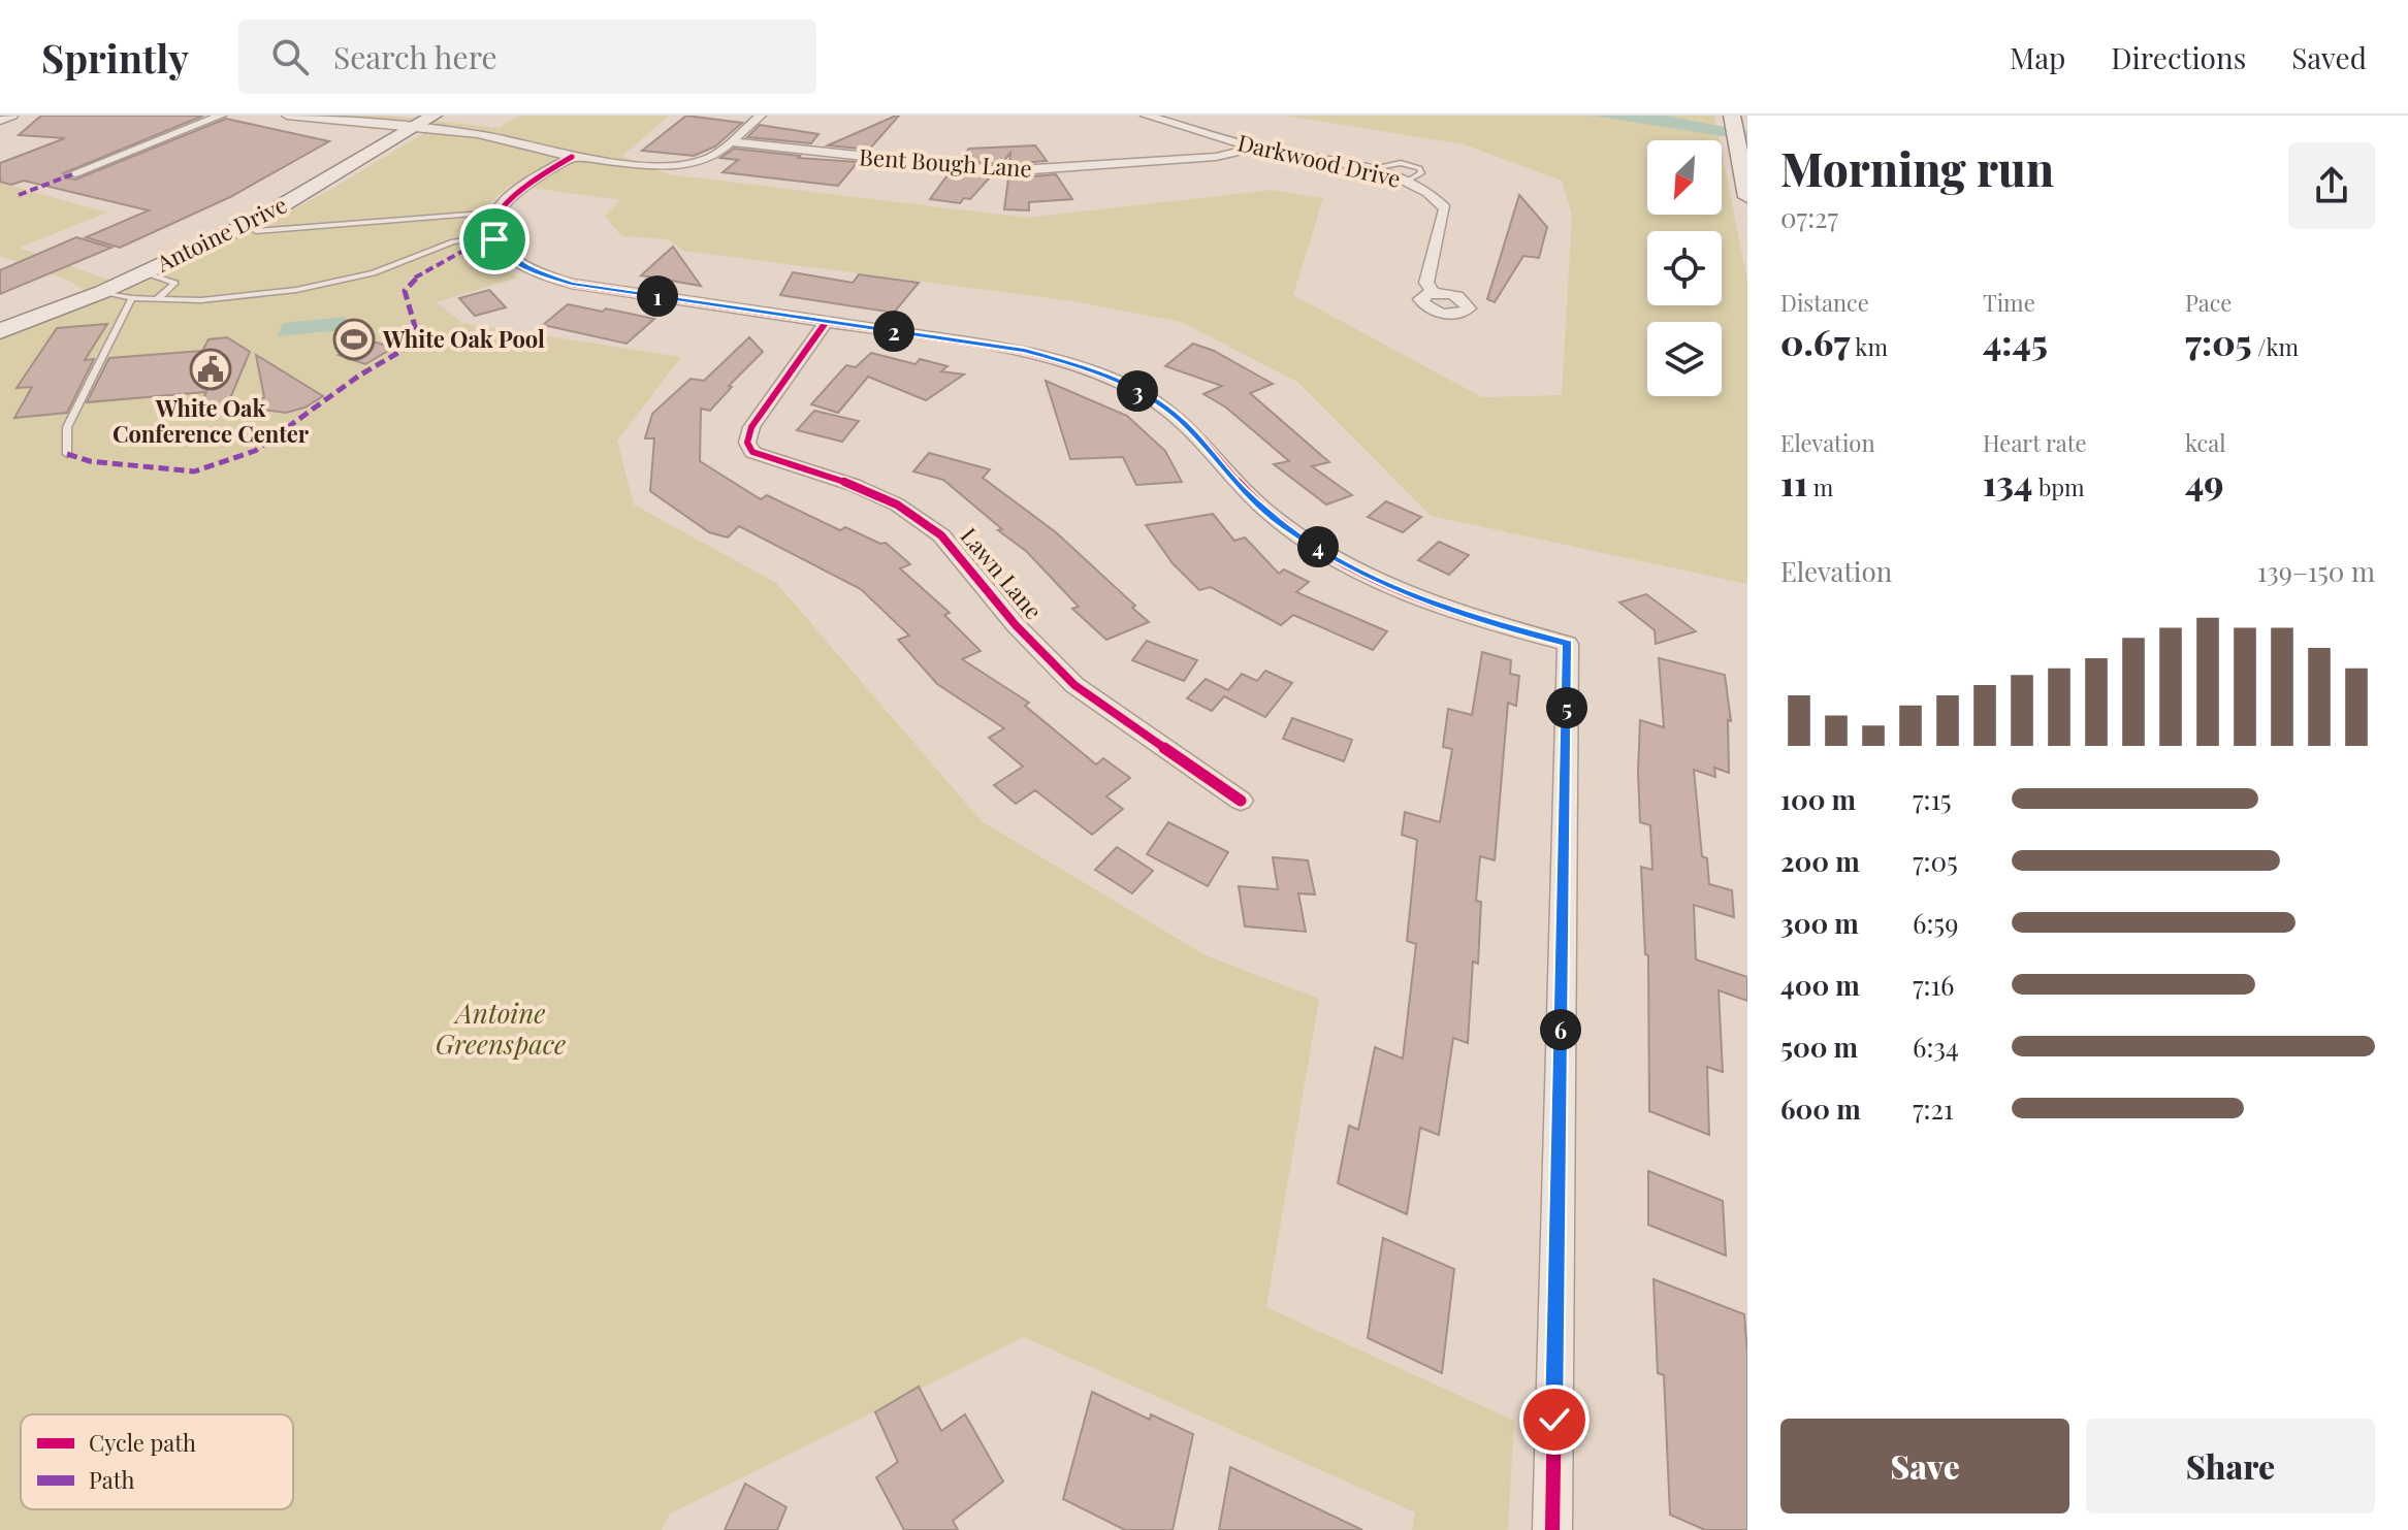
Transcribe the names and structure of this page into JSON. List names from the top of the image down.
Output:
{
  "streets": {
    "main road": ["Antoine Drive"],
    "street": ["Darkwood Drive", "Bent Bough Lane", "Lawn Lane"]
  },
  "crossings": [
    ["Darkwood Drive", "Bent Bough Lane"]
  ],
  "parks": ["Antoine Greenspace"],
  "places": {
    "sports": ["White Oak Pool"],
    "public building": ["White Oak Conference Center"]
  },
  "legend": ["Cycle path", "Path"],
  "north": "bottom left",
  "page": {
    "header": "Sprintly",
    "search": "Search here",
    "nav": ["Map", "Directions", "Saved"],
    "heading": ["Morning run", "07:27"],
    "stats": [
      ["Distance", "0.67 km"],
      ["Time", "4:45"],
      ["Pace", "7:05 /km"],
      ["Elevation", "11 m"],
      ["Heart rate", "134 bpm"],
      ["kcal", "49"]
    ],
    "pins": [
      "1",
      "2",
      "3",
      "4",
      "5",
      "6"
    ],
    "chart": ["Elevation", "139–150 m"],
    "list": [
      {
        "name": "100 m",
        "note": "7:15"
      },
      {
        "name": "200 m",
        "note": "7:05"
      },
      {
        "name": "300 m",
        "note": "6:59"
      },
      {
        "name": "400 m",
        "note": "7:16"
      },
      {
        "name": "500 m",
        "note": "6:34"
      },
      {
        "name": "600 m",
        "note": "7:21"
      }
    ],
    "buttons": ["Save", "Share"]
  }
}
